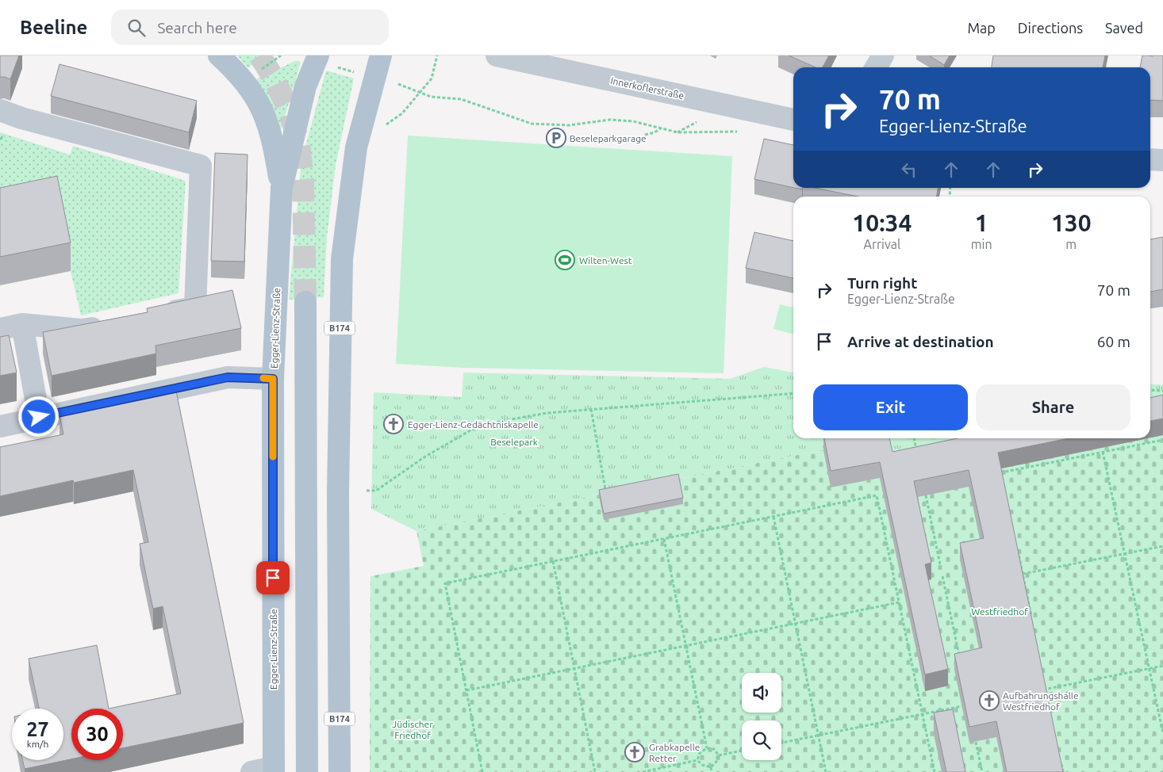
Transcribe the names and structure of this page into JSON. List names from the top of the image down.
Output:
{
  "streets": {
    "main road": ["Egger-Lienz-Straße", "B174"],
    "street": ["Innerkoflerstraße"]
  },
  "parks": ["Beselepark", "Westfriedhof", "Jüdischer Friedhof"],
  "places": {
    "parking": ["Beseleparkgarage"],
    "sports": ["Wilten-West"],
    "church": ["Egger-Lienz-Gedächtniskapelle", "Aufbahrungshalle Westfriedhof", "Grabkapelle Retter"]
  },
  "page": {
    "header": "Beeline",
    "search": "Search here",
    "nav": ["Map", "Directions", "Saved"],
    "turn": ["70 m", "Egger-Lienz-Straße"],
    "eta": [
      "10:34",
      "Arrival",
      "1",
      "min",
      "130",
      "m"
    ],
    "list": [
      {
        "name": "Turn right",
        "note": "Egger-Lienz-Straße",
        "value": "70 m"
      },
      {
        "name": "Arrive at destination",
        "value": "60 m"
      }
    ],
    "buttons": ["Exit", "Share"],
    "speed": "27 km/h",
    "limit": "30"
  }
}
